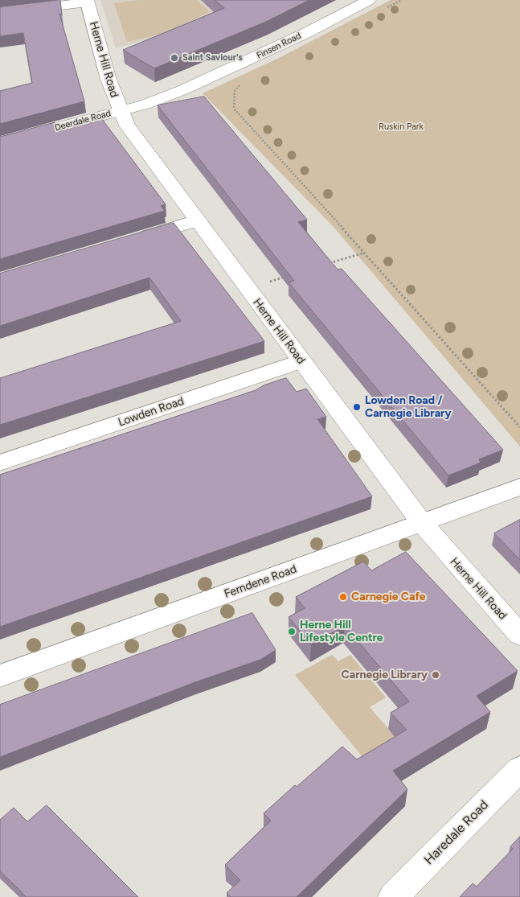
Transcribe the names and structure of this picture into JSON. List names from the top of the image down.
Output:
{
  "streets": {
    "street": [
      "Finsen Road",
      "Herne Hill Road",
      "Deerdale Road",
      "Lowden Road",
      "Ferndene Road",
      "Haredale Road"
    ]
  },
  "crossings": [
    ["Finsen Road", "Herne Hill Road"],
    ["Finsen Road", "Deerdale Road"],
    ["Herne Hill Road", "Deerdale Road"],
    ["Herne Hill Road", "Lowden Road"],
    ["Herne Hill Road", "Ferndene Road"]
  ],
  "parks": ["Ruskin Park"],
  "places": [
    "Saint Saviour's",
    "Lowden Road / Carnegie Library",
    "Carnegie Cafe",
    "Herne Hill Lifestyle Centre",
    "Carnegie Library"
  ]
}
